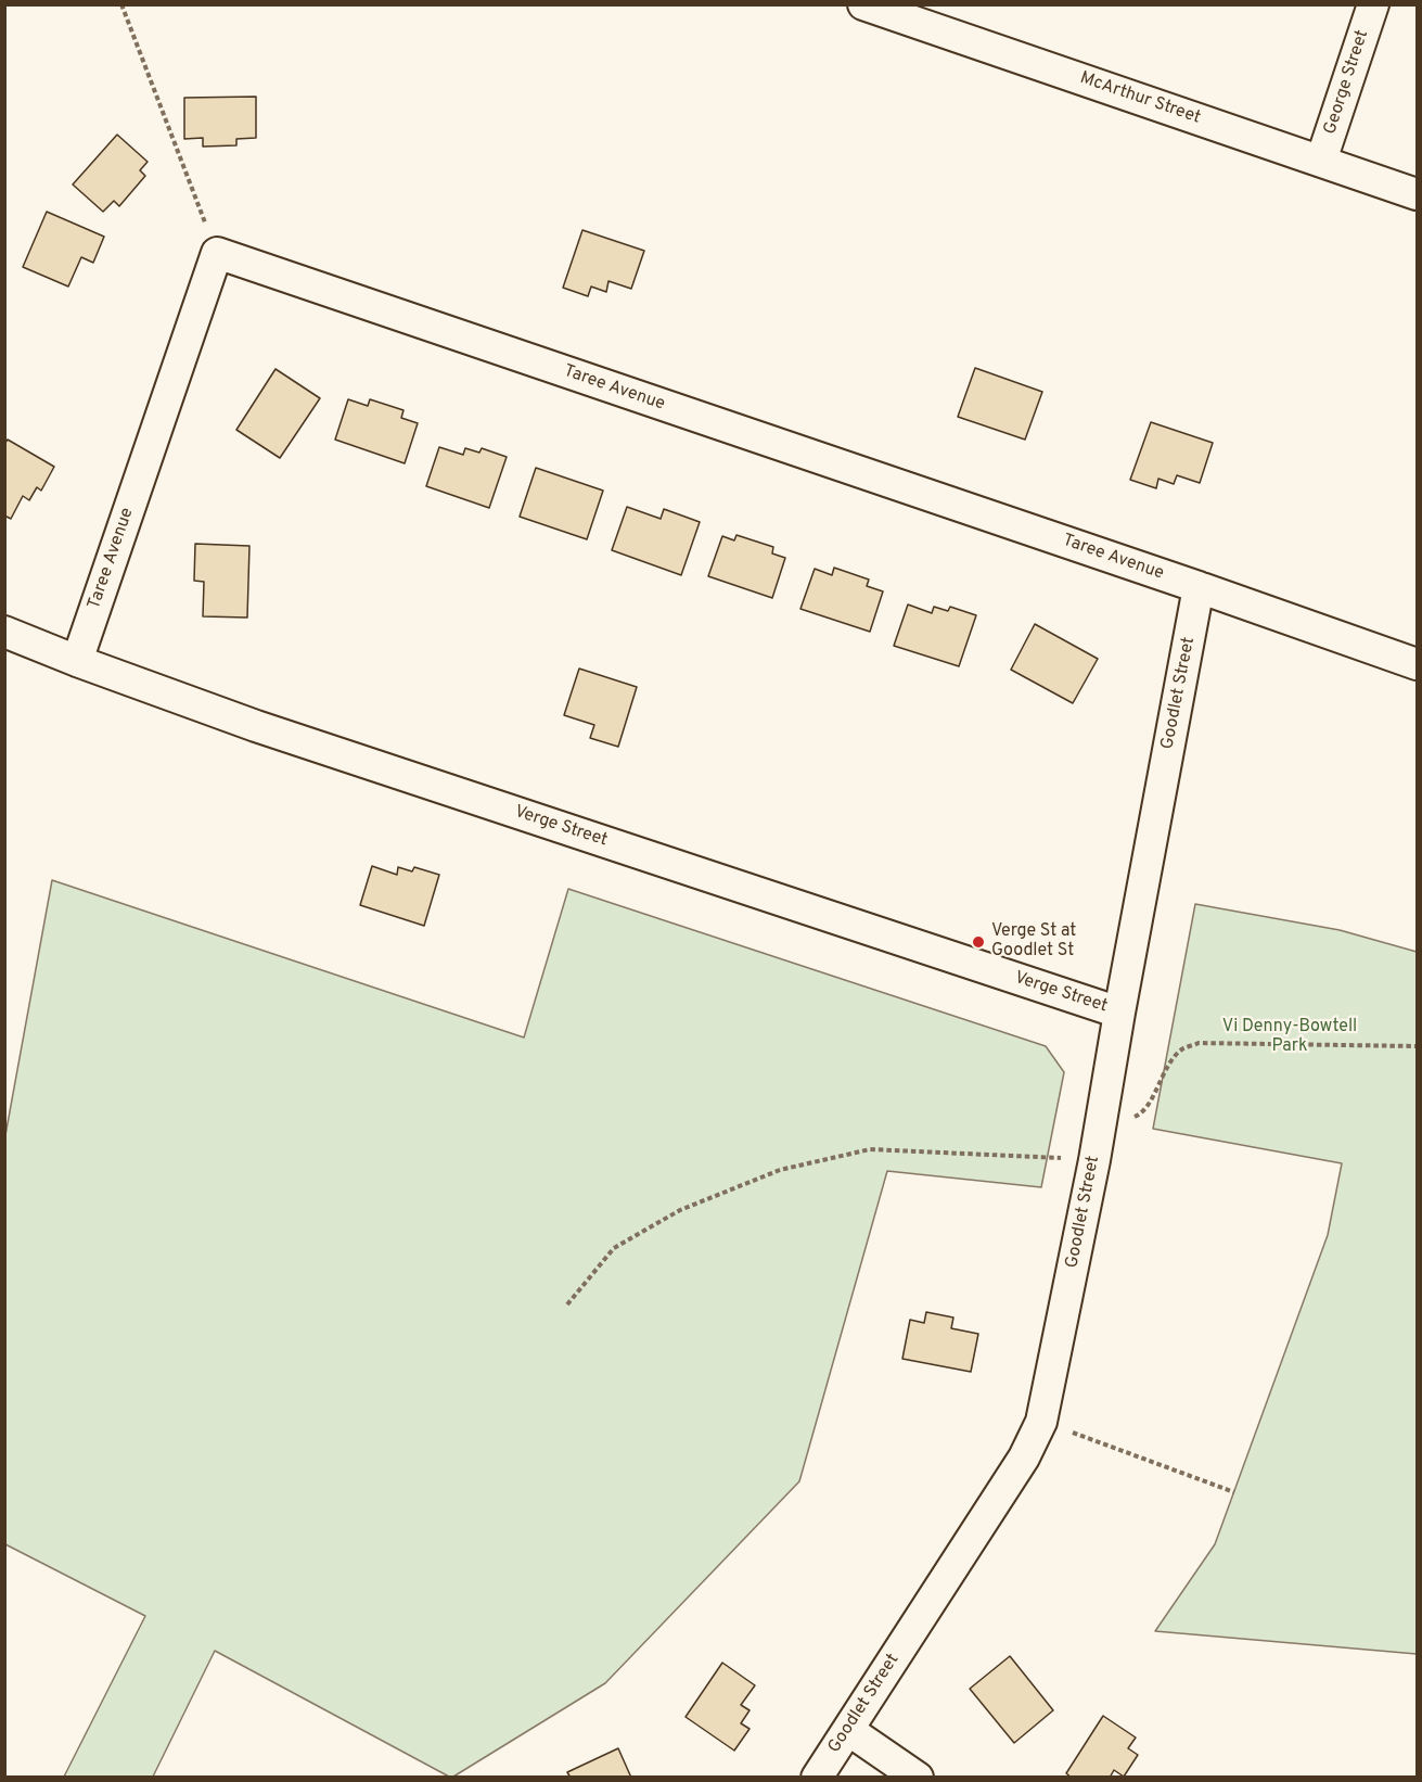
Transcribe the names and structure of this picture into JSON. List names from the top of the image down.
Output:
{
  "streets": {
    "street": [
      "George Street",
      "McArthur Street",
      "Taree Avenue",
      "Goodlet Street",
      "Verge Street"
    ]
  },
  "crossings": [
    ["George Street", "McArthur Street"],
    ["Taree Avenue", "Goodlet Street"],
    ["Taree Avenue", "Verge Street"],
    ["Goodlet Street", "Verge Street"]
  ],
  "parks": ["Vi Denny-Bowtell Park"],
  "places": ["Verge St at Goodlet St"]
}
